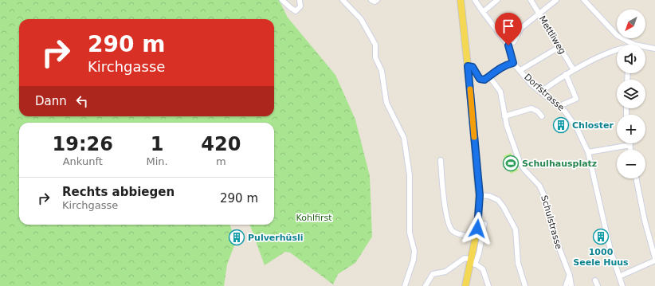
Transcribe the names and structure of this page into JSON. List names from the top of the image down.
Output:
{
  "streets": {
    "street": ["Mettliweg", "Dorfstrasse", "Schulstrasse"]
  },
  "parks": ["Kohlfirst"],
  "places": {
    "building": ["Chloster", "1000 Seele Huus", "Pulverhüsli"],
    "sports": ["Schulhausplatz"]
  },
  "north": "bottom left",
  "page": {
    "map_buttons": ["+", "−"],
    "turn": ["290 m", "Kirchgasse"],
    "then": "Dann",
    "eta": [
      "19:26",
      "Ankunft",
      "1",
      "Min.",
      "420",
      "m"
    ],
    "list": [
      {
        "name": "Rechts abbiegen",
        "note": "Kirchgasse",
        "value": "290 m"
      }
    ]
  }
}
